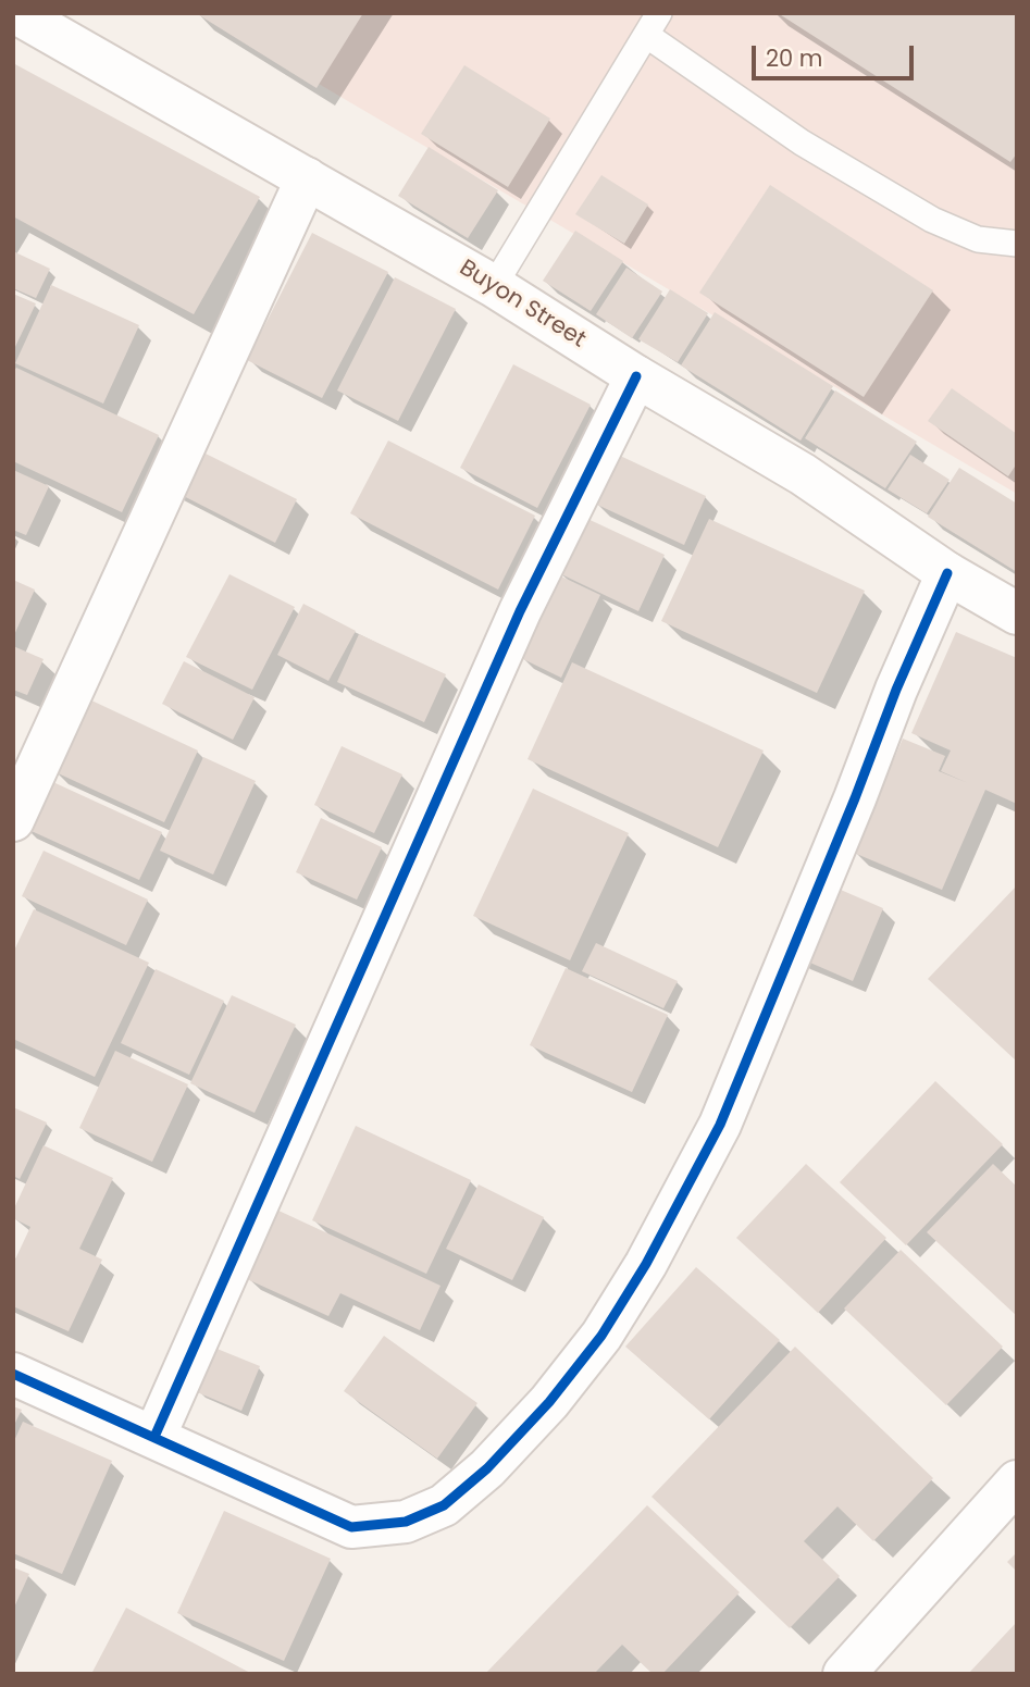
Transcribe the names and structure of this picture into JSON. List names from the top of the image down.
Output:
{
  "streets": {
    "street": ["Buyon Street"]
  },
  "scale_bar": "20 m"
}
